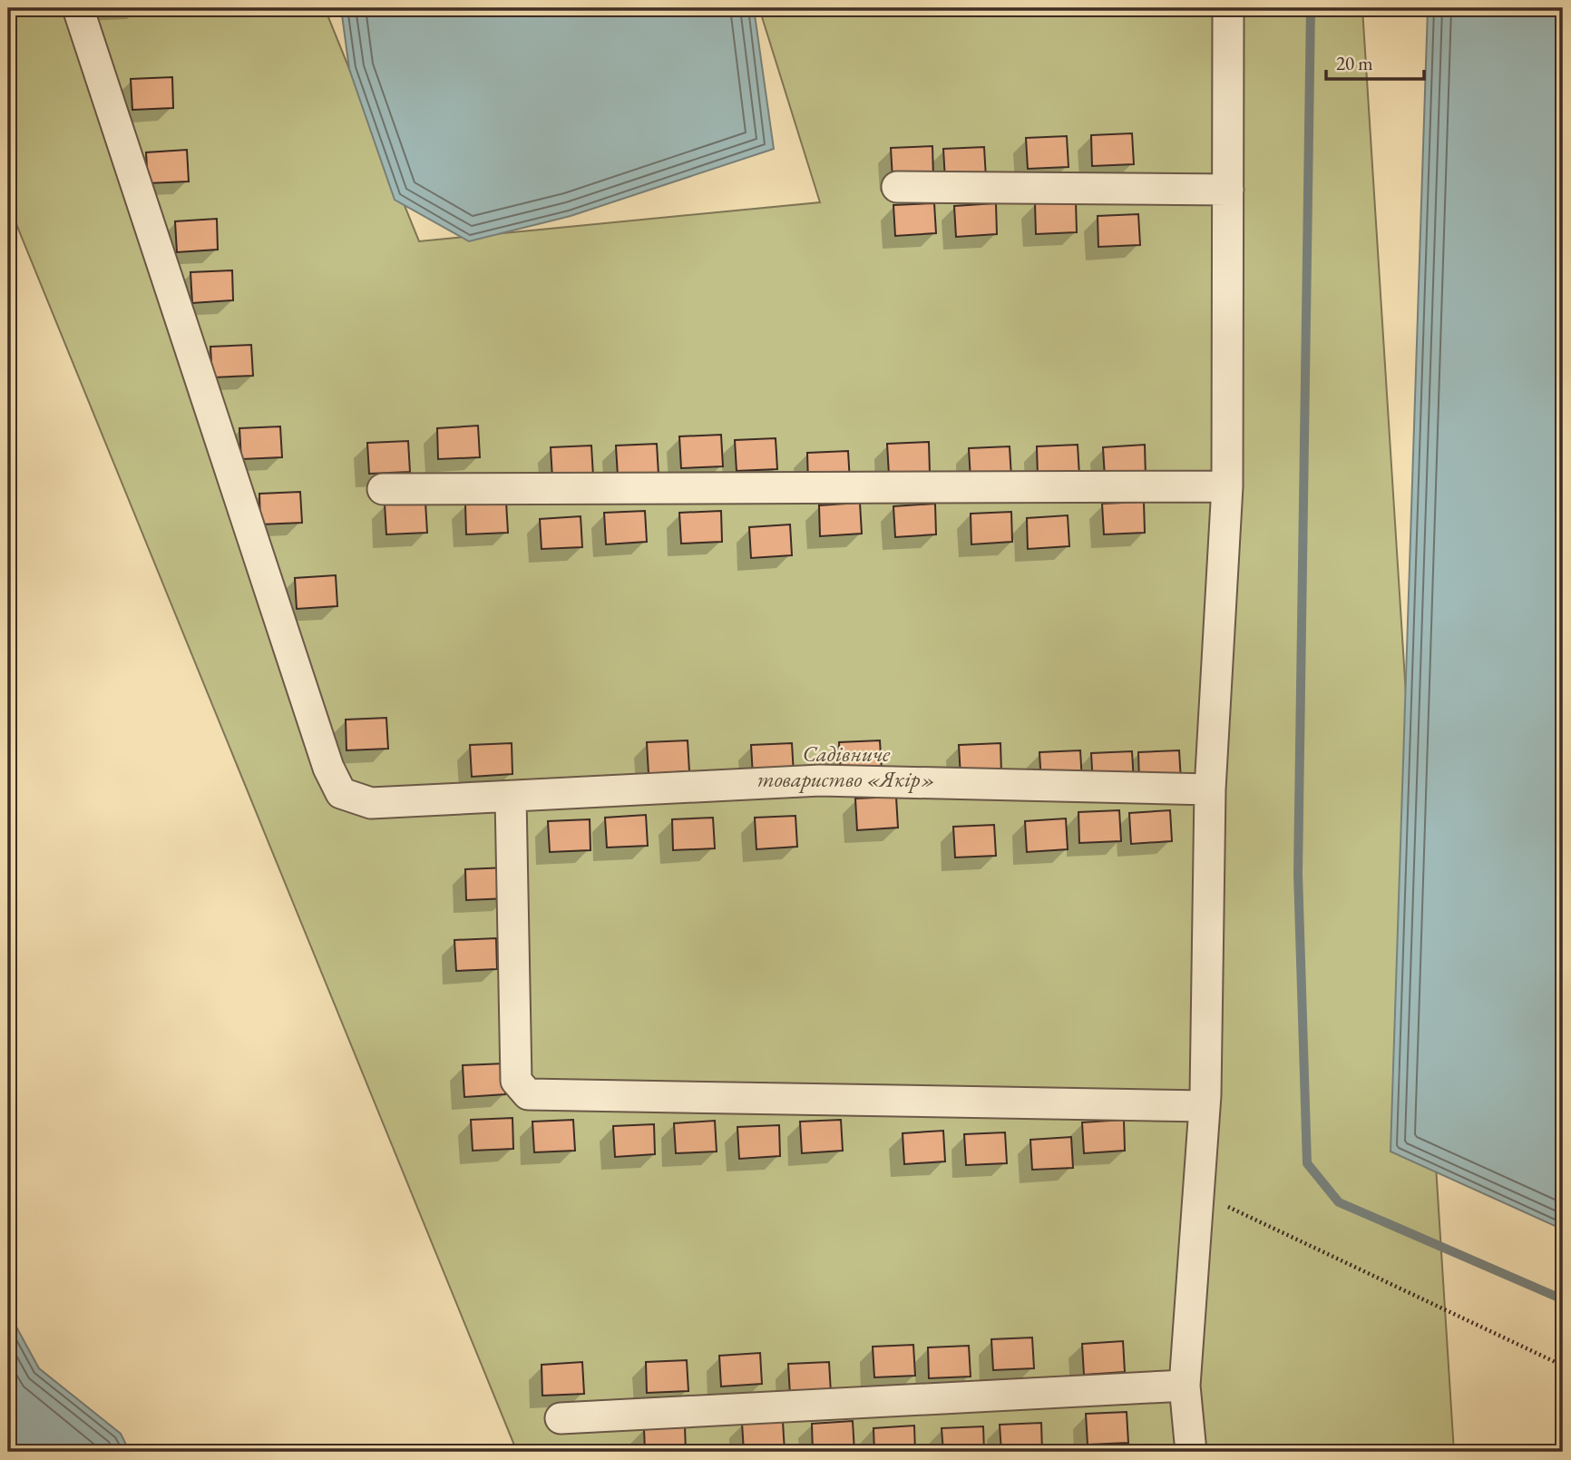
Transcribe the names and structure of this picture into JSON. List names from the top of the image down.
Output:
{
  "parks": ["Садівниче товариство «Якір»"],
  "scale_bar": "20 m"
}
